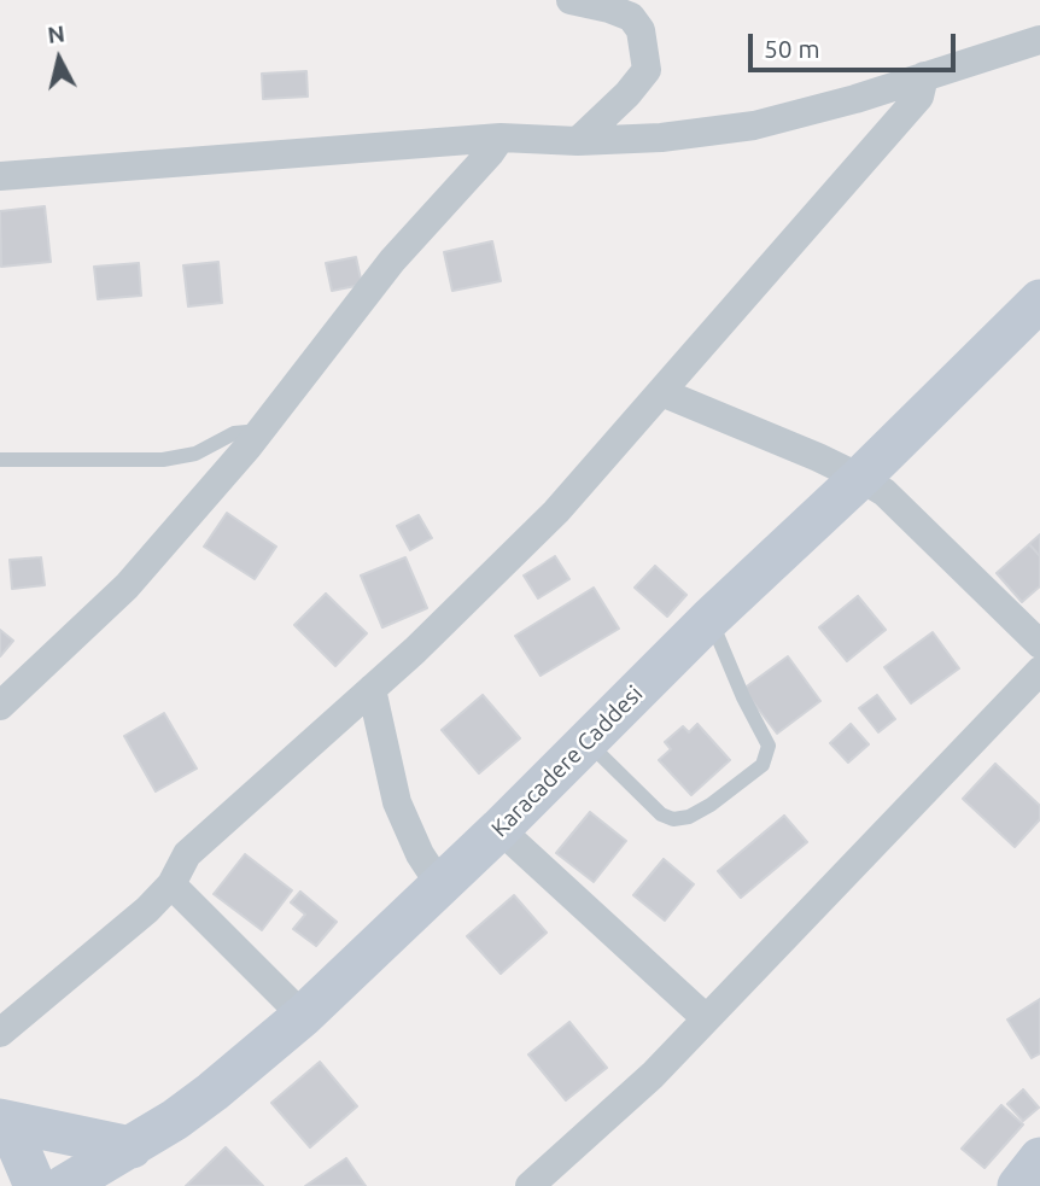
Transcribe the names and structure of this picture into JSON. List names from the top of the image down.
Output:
{
  "streets": {
    "street": ["Karacadere Caddesi"]
  },
  "scale_bar": "50 m",
  "north": "top"
}
